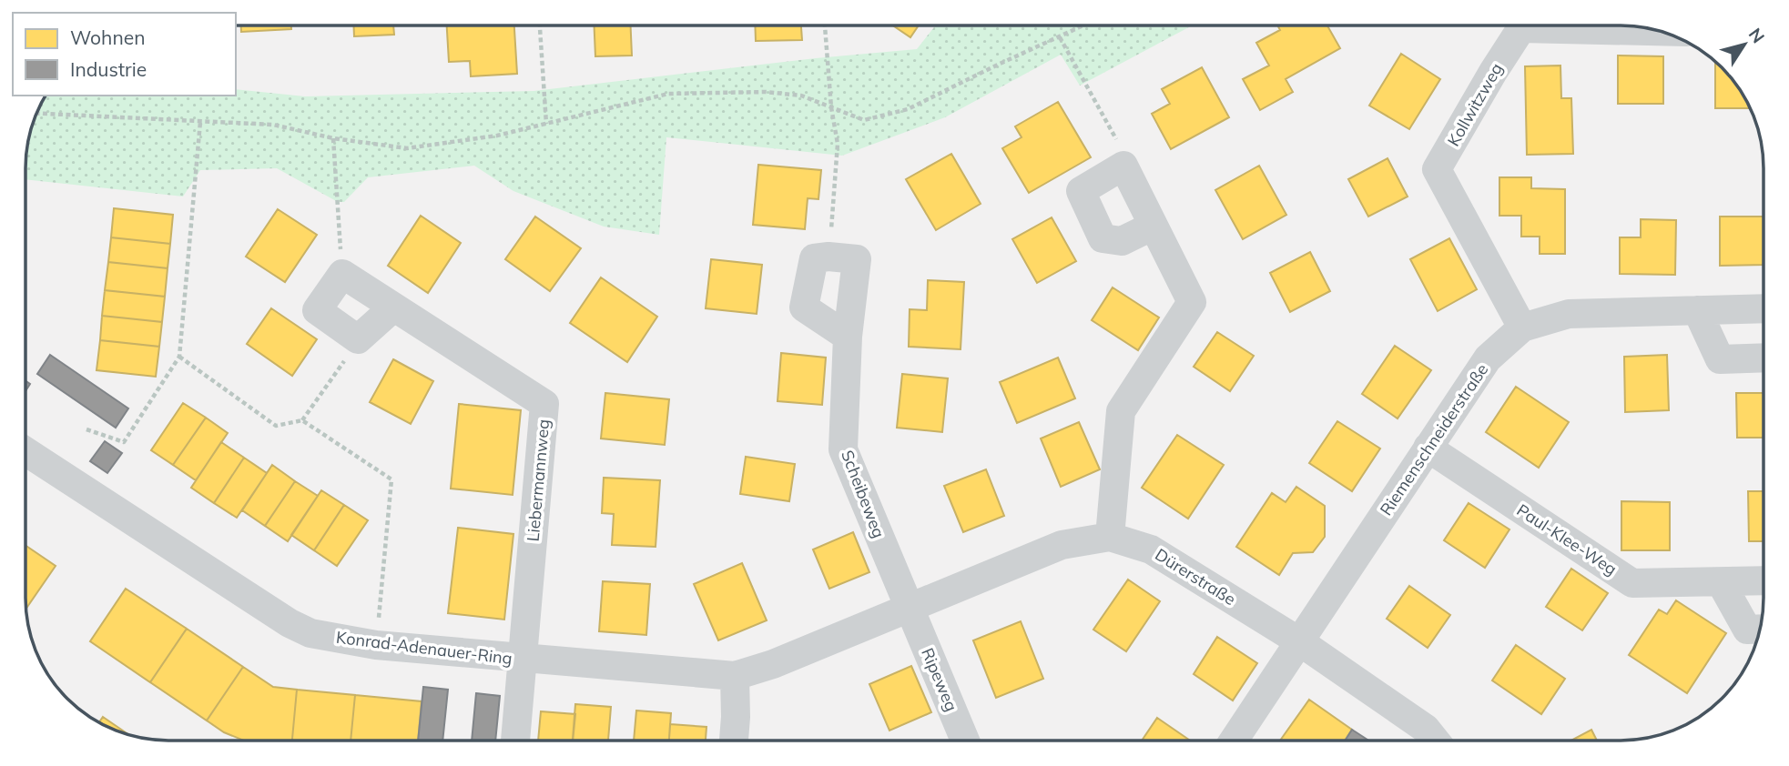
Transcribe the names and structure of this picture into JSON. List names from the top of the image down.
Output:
{
  "streets": {
    "street": [
      "Kollwitzweg",
      "Riemenschneiderstraße",
      "Liebermannweg",
      "Scheibeweg",
      "Paul-Klee-Weg",
      "Dürerstraße",
      "Konrad-Adenauer-Ring",
      "Ripeweg"
    ]
  },
  "crossings": [
    ["Kollwitzweg", "Riemenschneiderstraße"],
    ["Riemenschneiderstraße", "Paul-Klee-Weg"],
    ["Riemenschneiderstraße", "Dürerstraße"],
    ["Liebermannweg", "Konrad-Adenauer-Ring"],
    ["Scheibeweg", "Dürerstraße"],
    ["Scheibeweg", "Ripeweg"],
    ["Dürerstraße", "Konrad-Adenauer-Ring"],
    ["Dürerstraße", "Ripeweg"]
  ],
  "legend": ["Wohnen", "Industrie"],
  "north": "top right"
}
